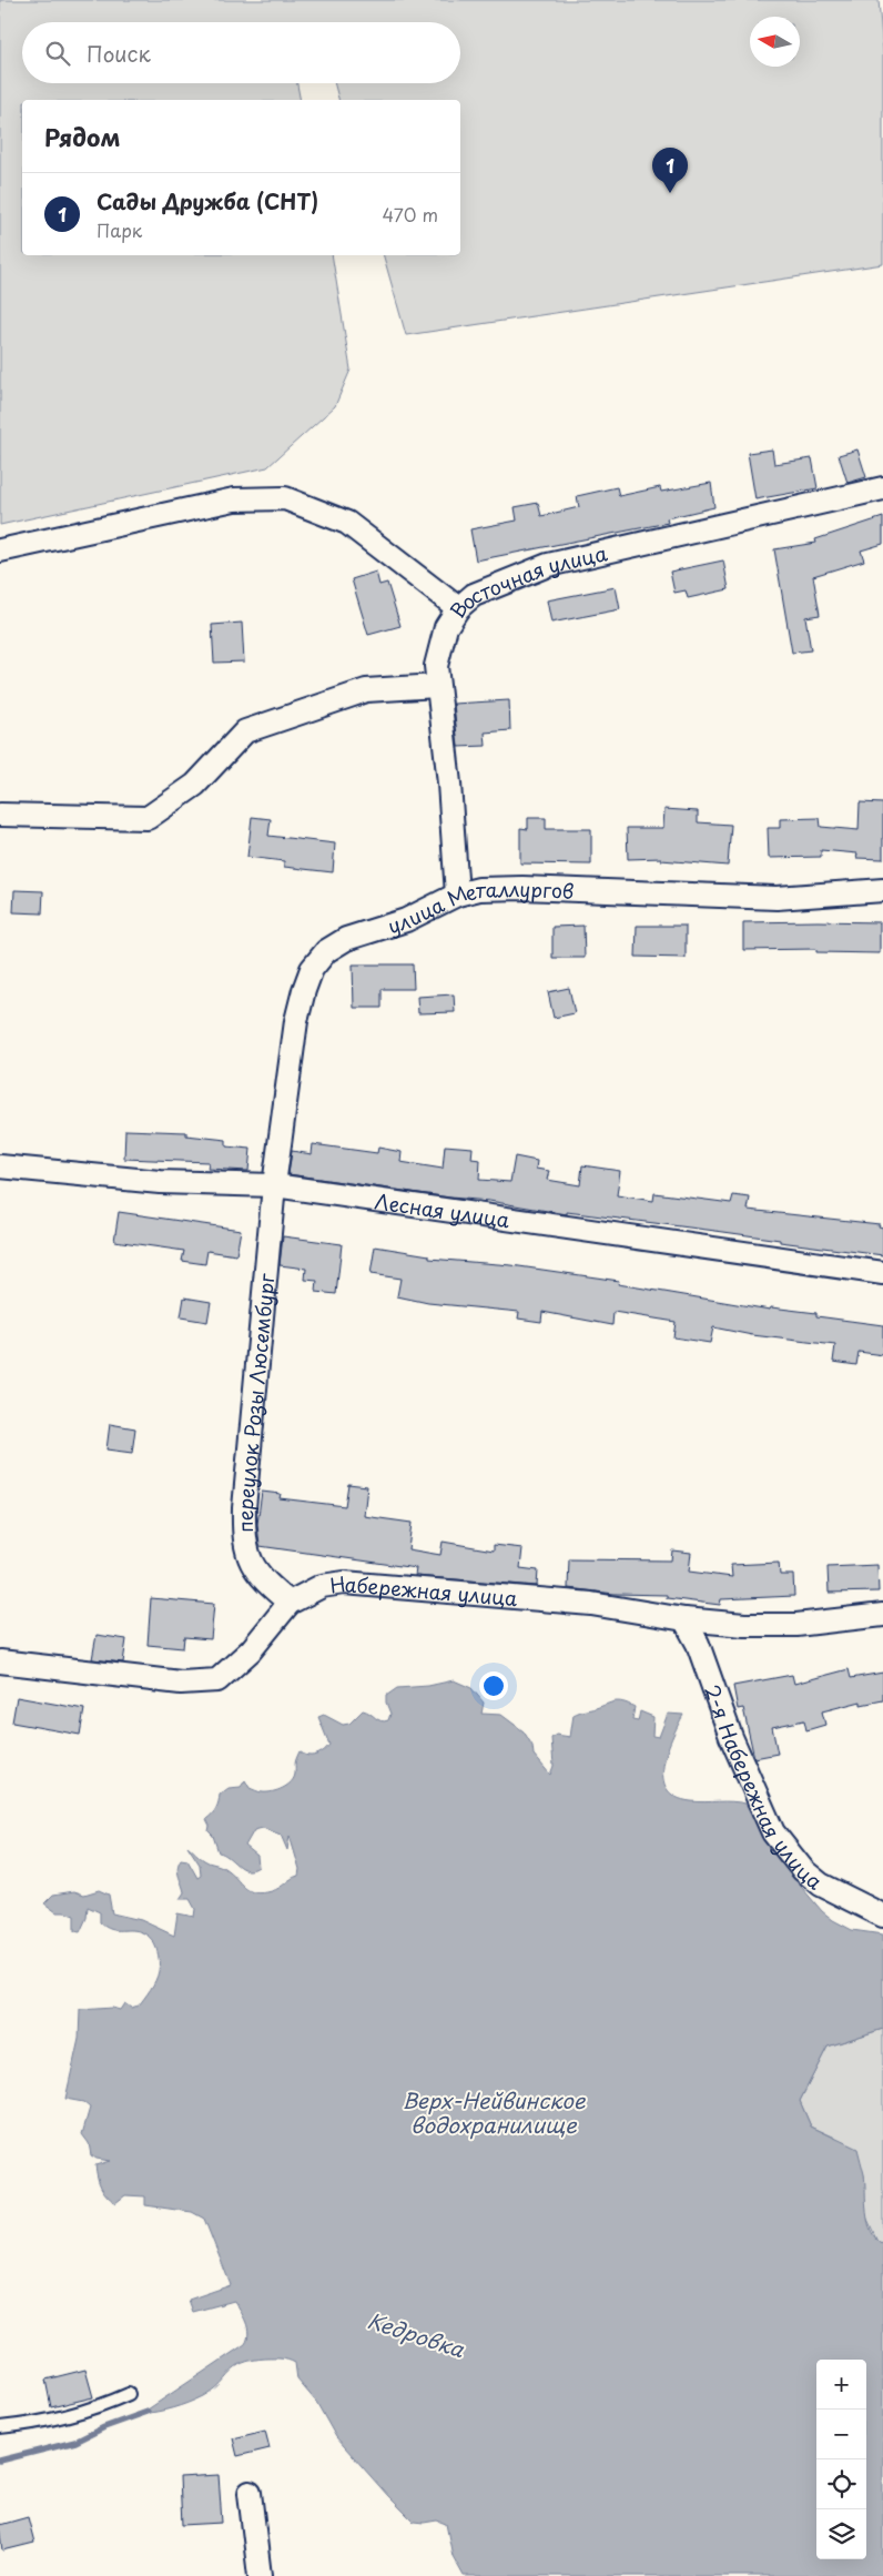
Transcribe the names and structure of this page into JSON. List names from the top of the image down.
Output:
{
  "streets": {
    "street": [
      "Восточная улица",
      "улица Металлургов",
      "Лесная улица",
      "переулок Розы Люсембург",
      "Набережная улица",
      "2-я Набережная улица"
    ]
  },
  "crossings": [
    ["Восточная улица", "улица Металлургов"],
    ["улица Металлургов", "Лесная улица"],
    ["улица Металлургов", "переулок Розы Люсембург"],
    ["Лесная улица", "переулок Розы Люсембург"],
    ["переулок Розы Люсембург", "Набережная улица"],
    ["Набережная улица", "2-я Набережная улица"]
  ],
  "water": ["Верх-Нейвинское водохранилище", "Кедровка"],
  "north": "left",
  "page": {
    "search": "Поиск",
    "heading": "Рядом",
    "pins": "1",
    "list": [
      {
        "mark": "1",
        "name": "Сады Дружба (СНТ)",
        "note": "Парк",
        "value": "470 m"
      }
    ],
    "map_buttons": ["+", "−"]
  }
}
